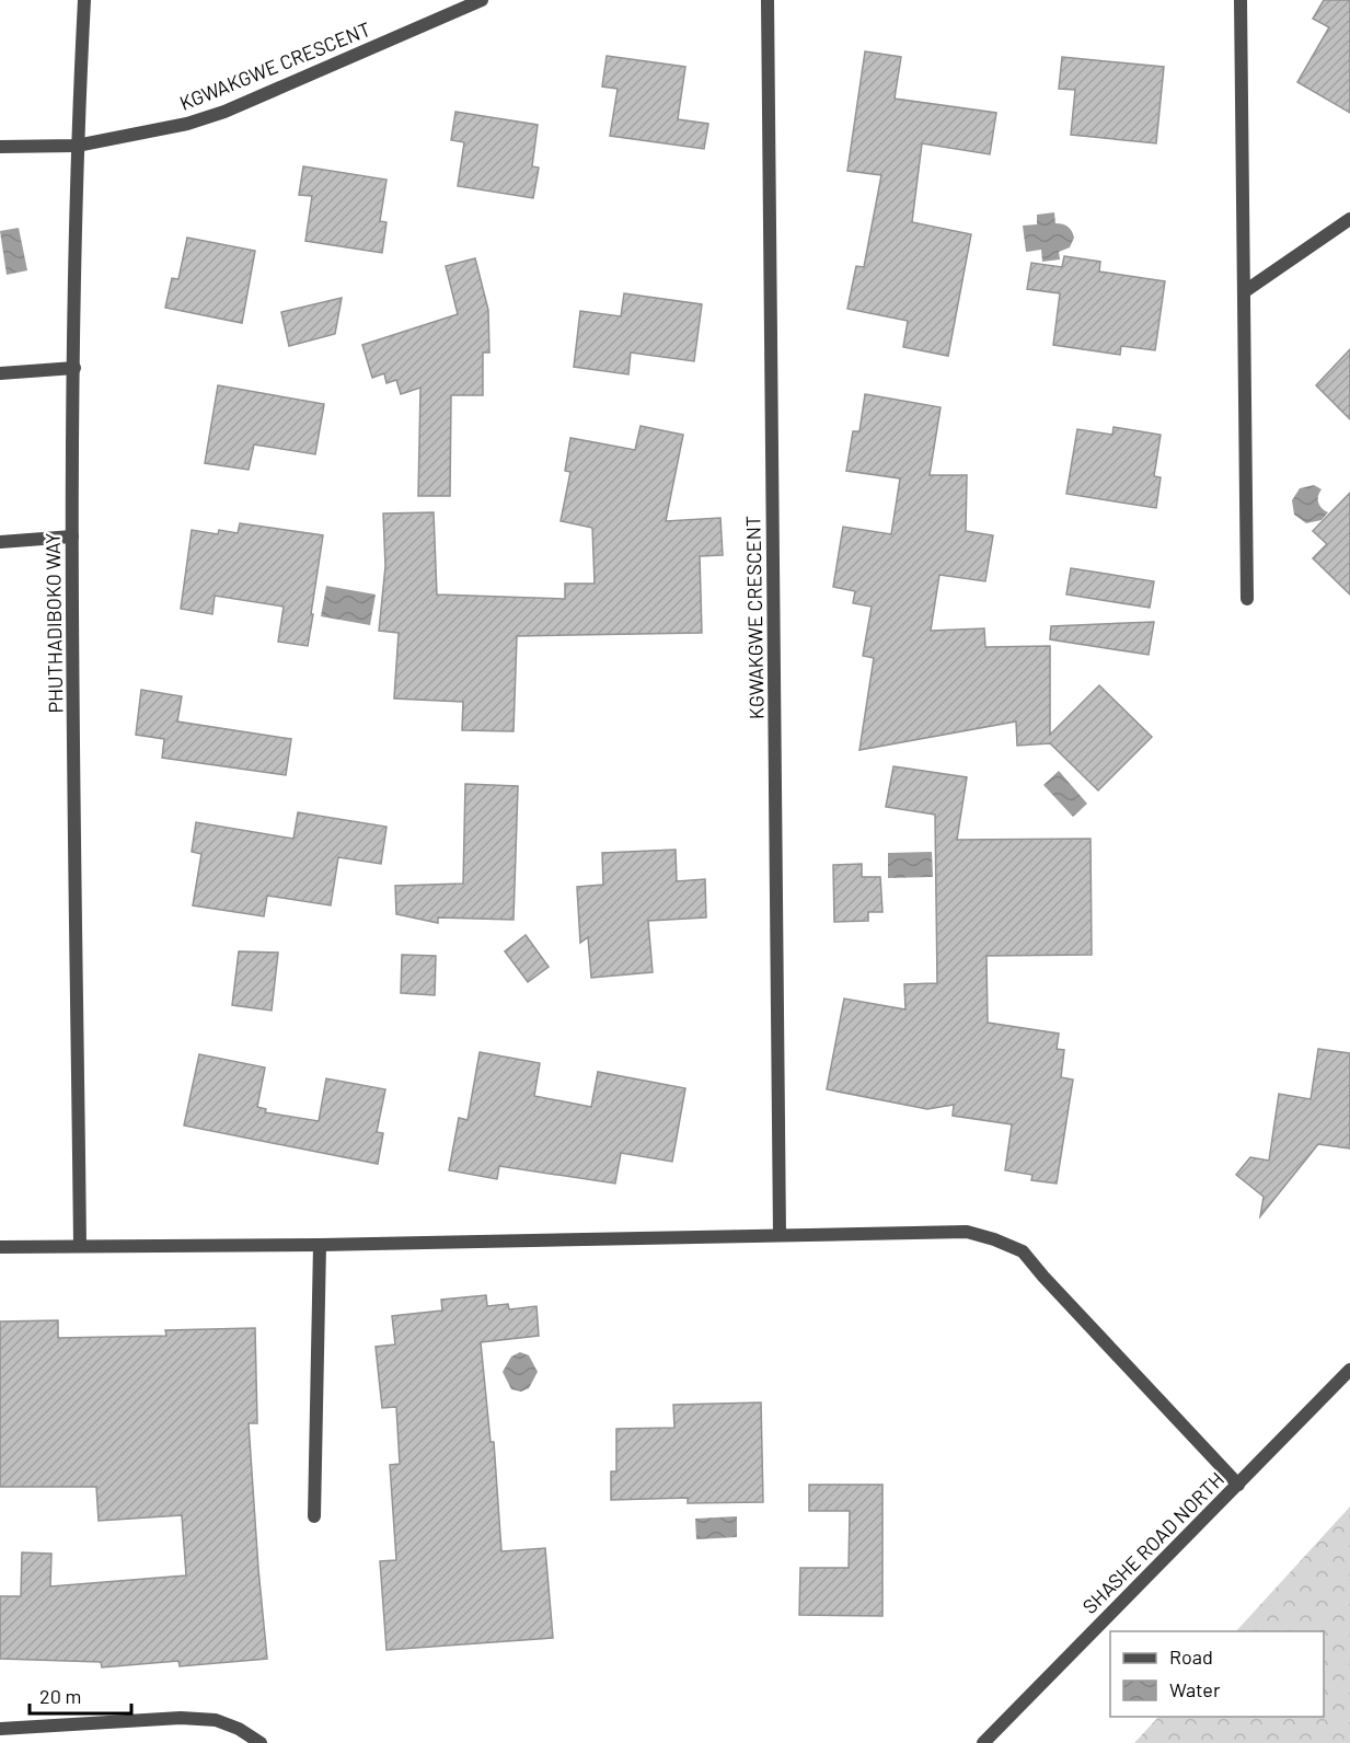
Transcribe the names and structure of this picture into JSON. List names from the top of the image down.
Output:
{
  "streets": {
    "street": ["KGWAKGWE CRESCENT", "PHUTHADIBOKO WAY", "SHASHE ROAD NORTH"]
  },
  "crossings": [
    ["KGWAKGWE CRESCENT", "PHUTHADIBOKO WAY"]
  ],
  "legend": ["Road", "Water"],
  "scale_bar": "20 m"
}
